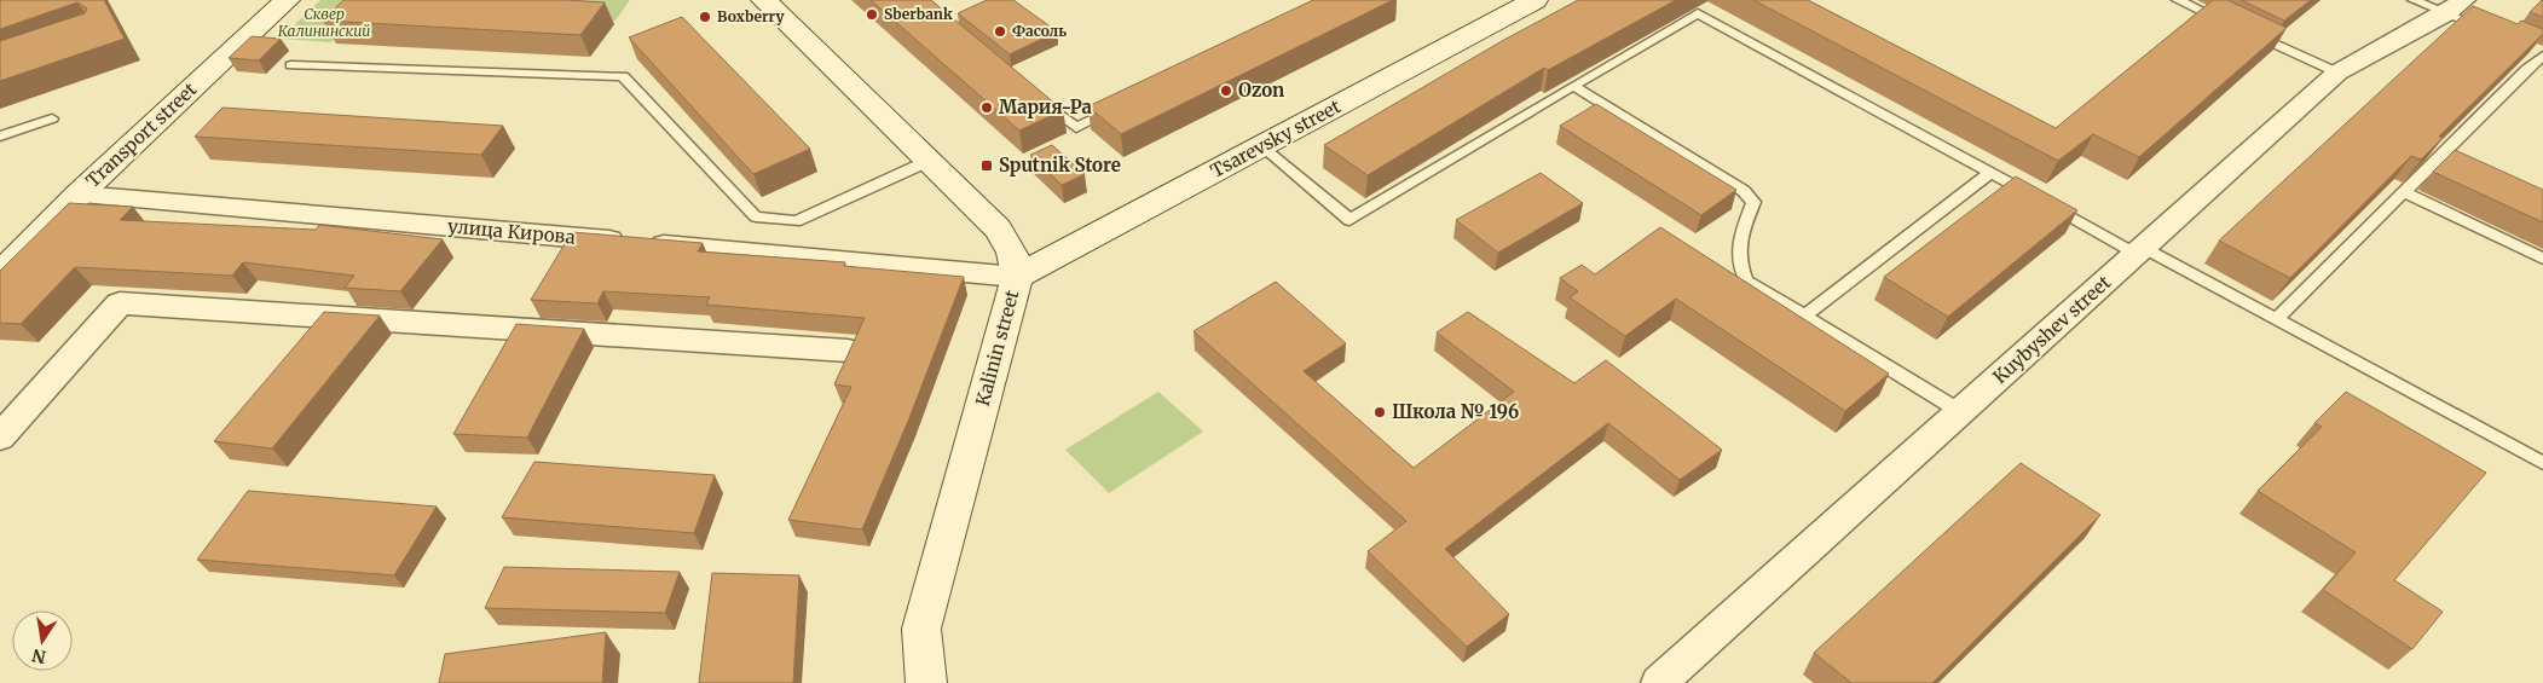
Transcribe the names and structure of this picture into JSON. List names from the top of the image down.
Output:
{
  "streets": {
    "street": [
      "Transport street",
      "Tsarevsky street",
      "улица Кирова",
      "Kuybyshev street",
      "Kalinin street"
    ]
  },
  "crossings": [
    ["Transport street", "улица Кирова"],
    ["Tsarevsky street", "улица Кирова"],
    ["Tsarevsky street", "Kalinin street"],
    ["улица Кирова", "Kalinin street"]
  ],
  "parks": ["Сквер Калининский"],
  "places": {
    "other": [
      "Sberbank",
      "Boxberry",
      "Фасоль",
      "Ozon",
      "Мария-Ра",
      "Школа № 196"
    ],
    "transit": ["Sputnik Store"]
  },
  "north": "bottom"
}
